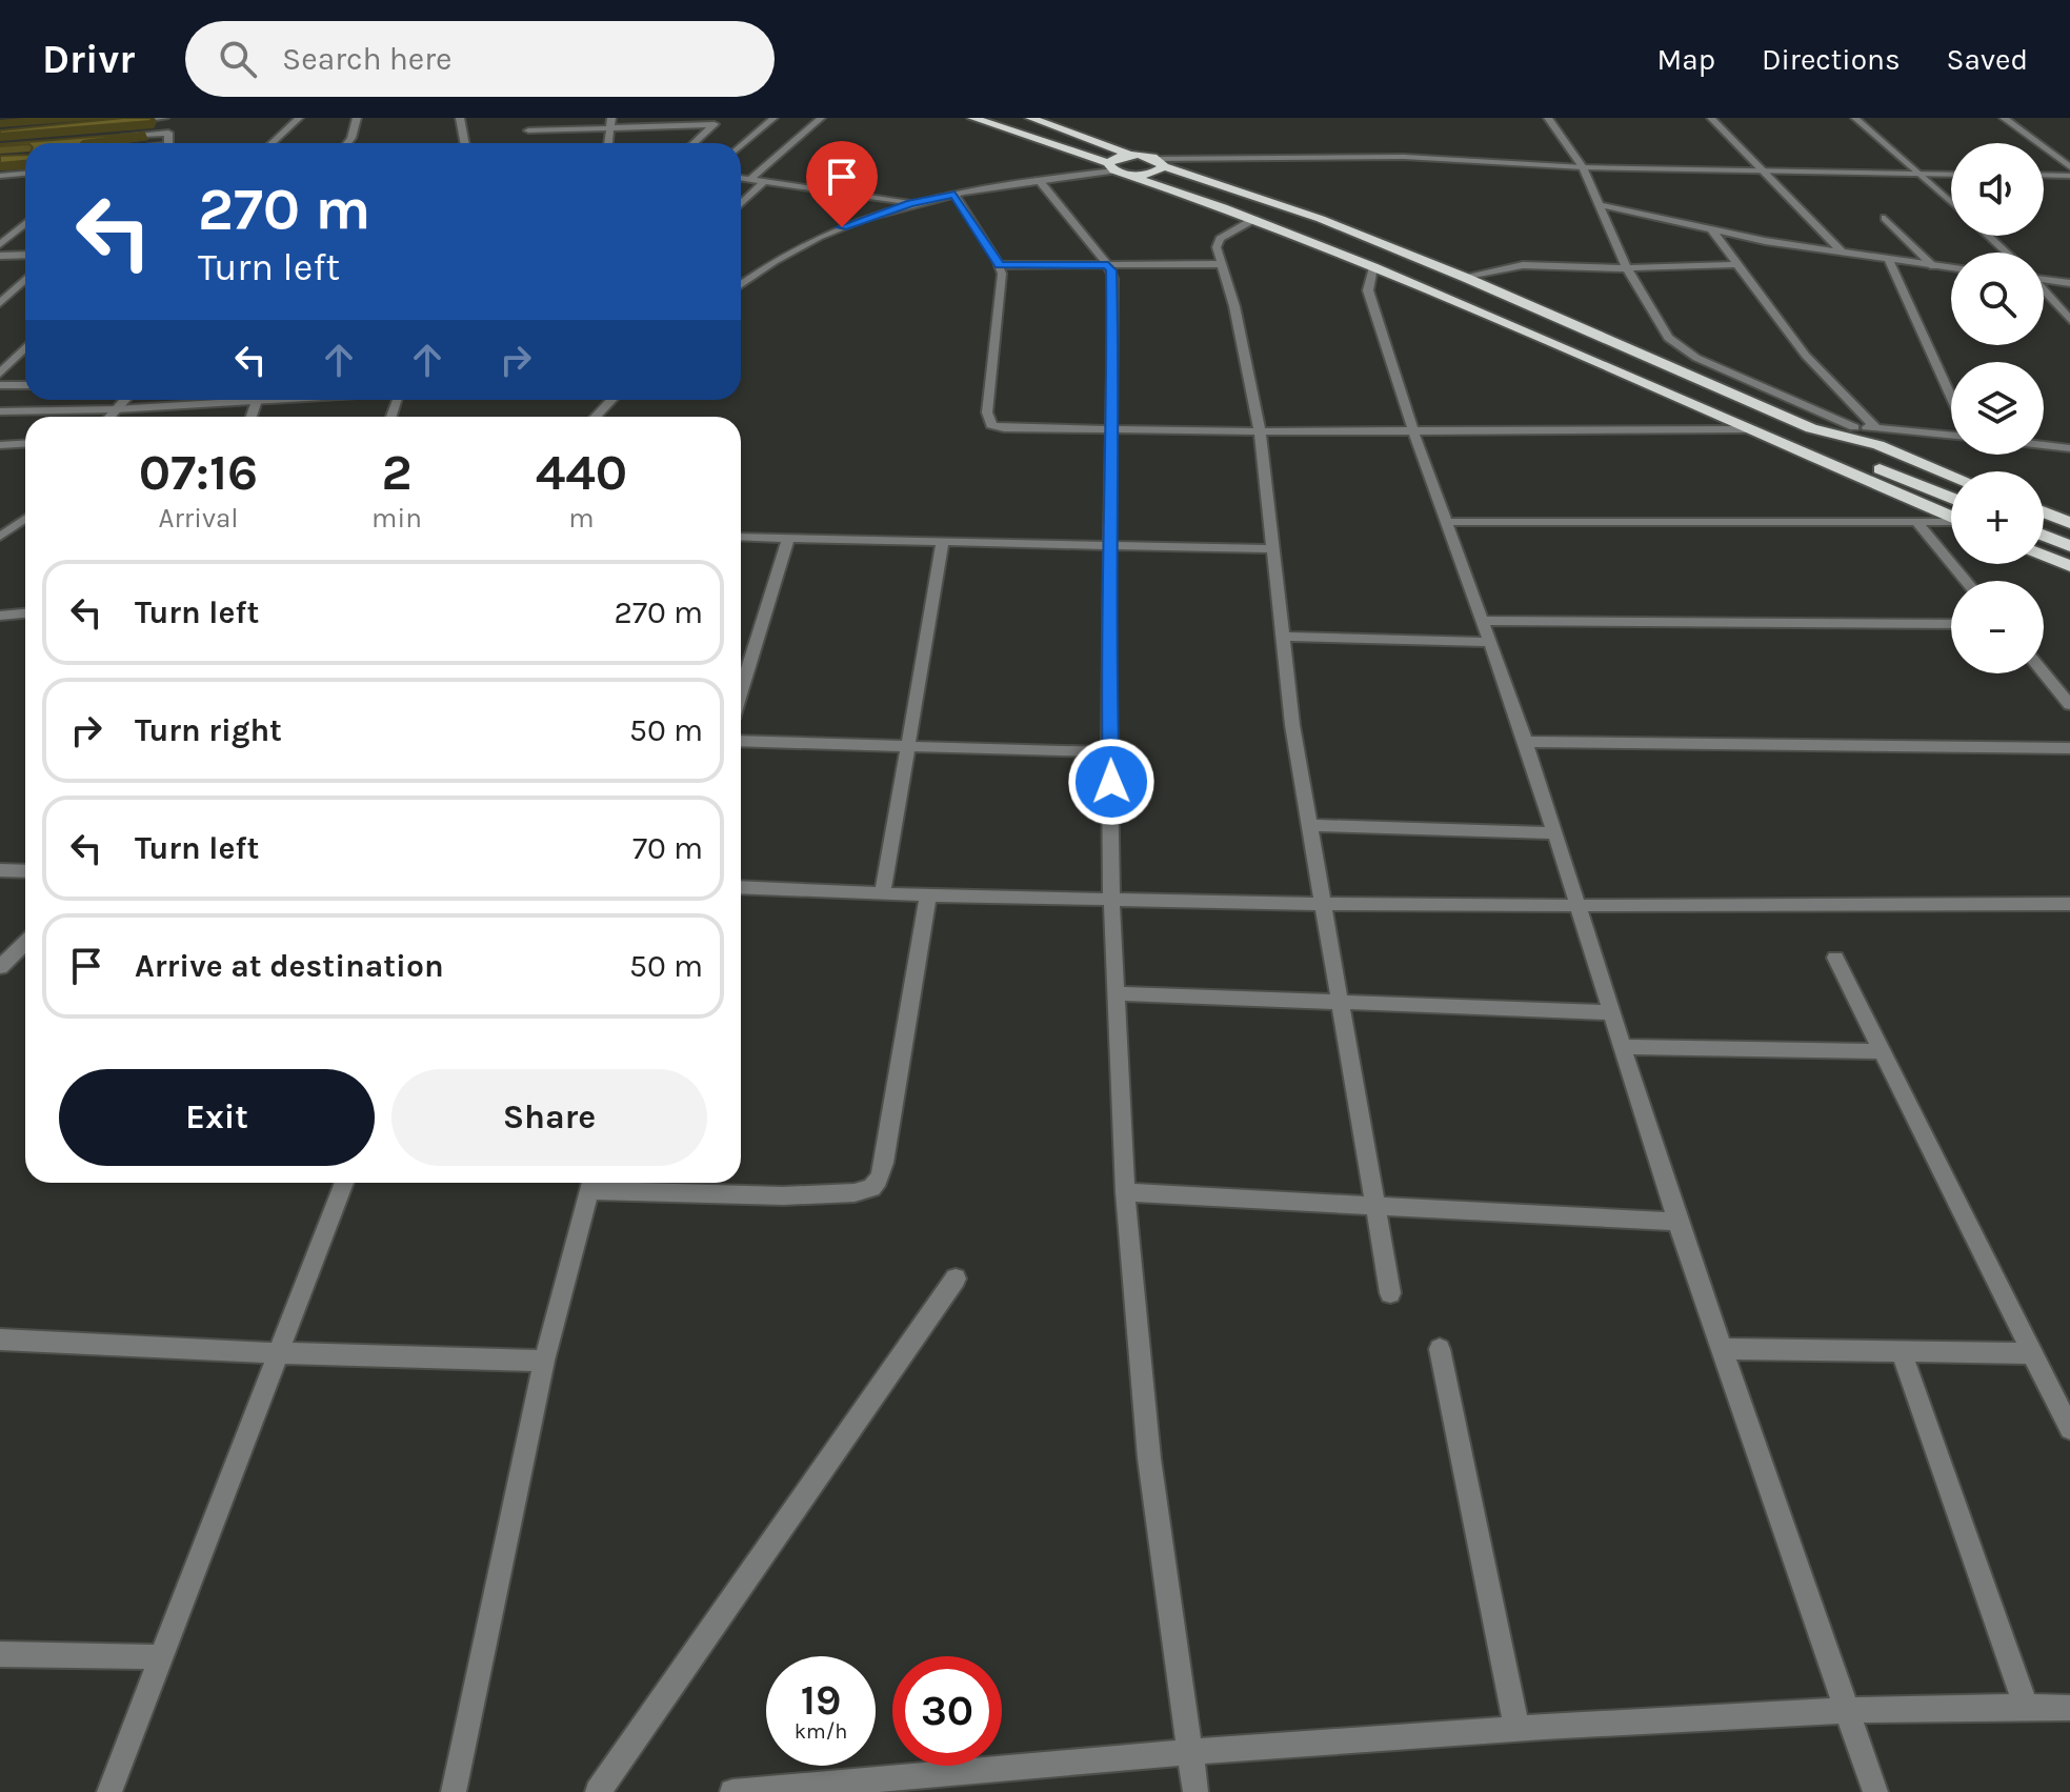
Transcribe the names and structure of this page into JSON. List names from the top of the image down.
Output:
{
  "page": {
    "header": "Drivr",
    "search": "Search here",
    "nav": ["Map", "Directions", "Saved"],
    "map_buttons": ["+", "−"],
    "turn": ["270 m", "Turn left"],
    "eta": [
      "07:16",
      "Arrival",
      "2",
      "min",
      "440",
      "m"
    ],
    "list": [
      {
        "name": "Turn left",
        "value": "270 m"
      },
      {
        "name": "Turn right",
        "value": "50 m"
      },
      {
        "name": "Turn left",
        "value": "70 m"
      },
      {
        "name": "Arrive at destination",
        "value": "50 m"
      }
    ],
    "buttons": ["Exit", "Share"],
    "speed": "19 km/h",
    "limit": "30"
  }
}
